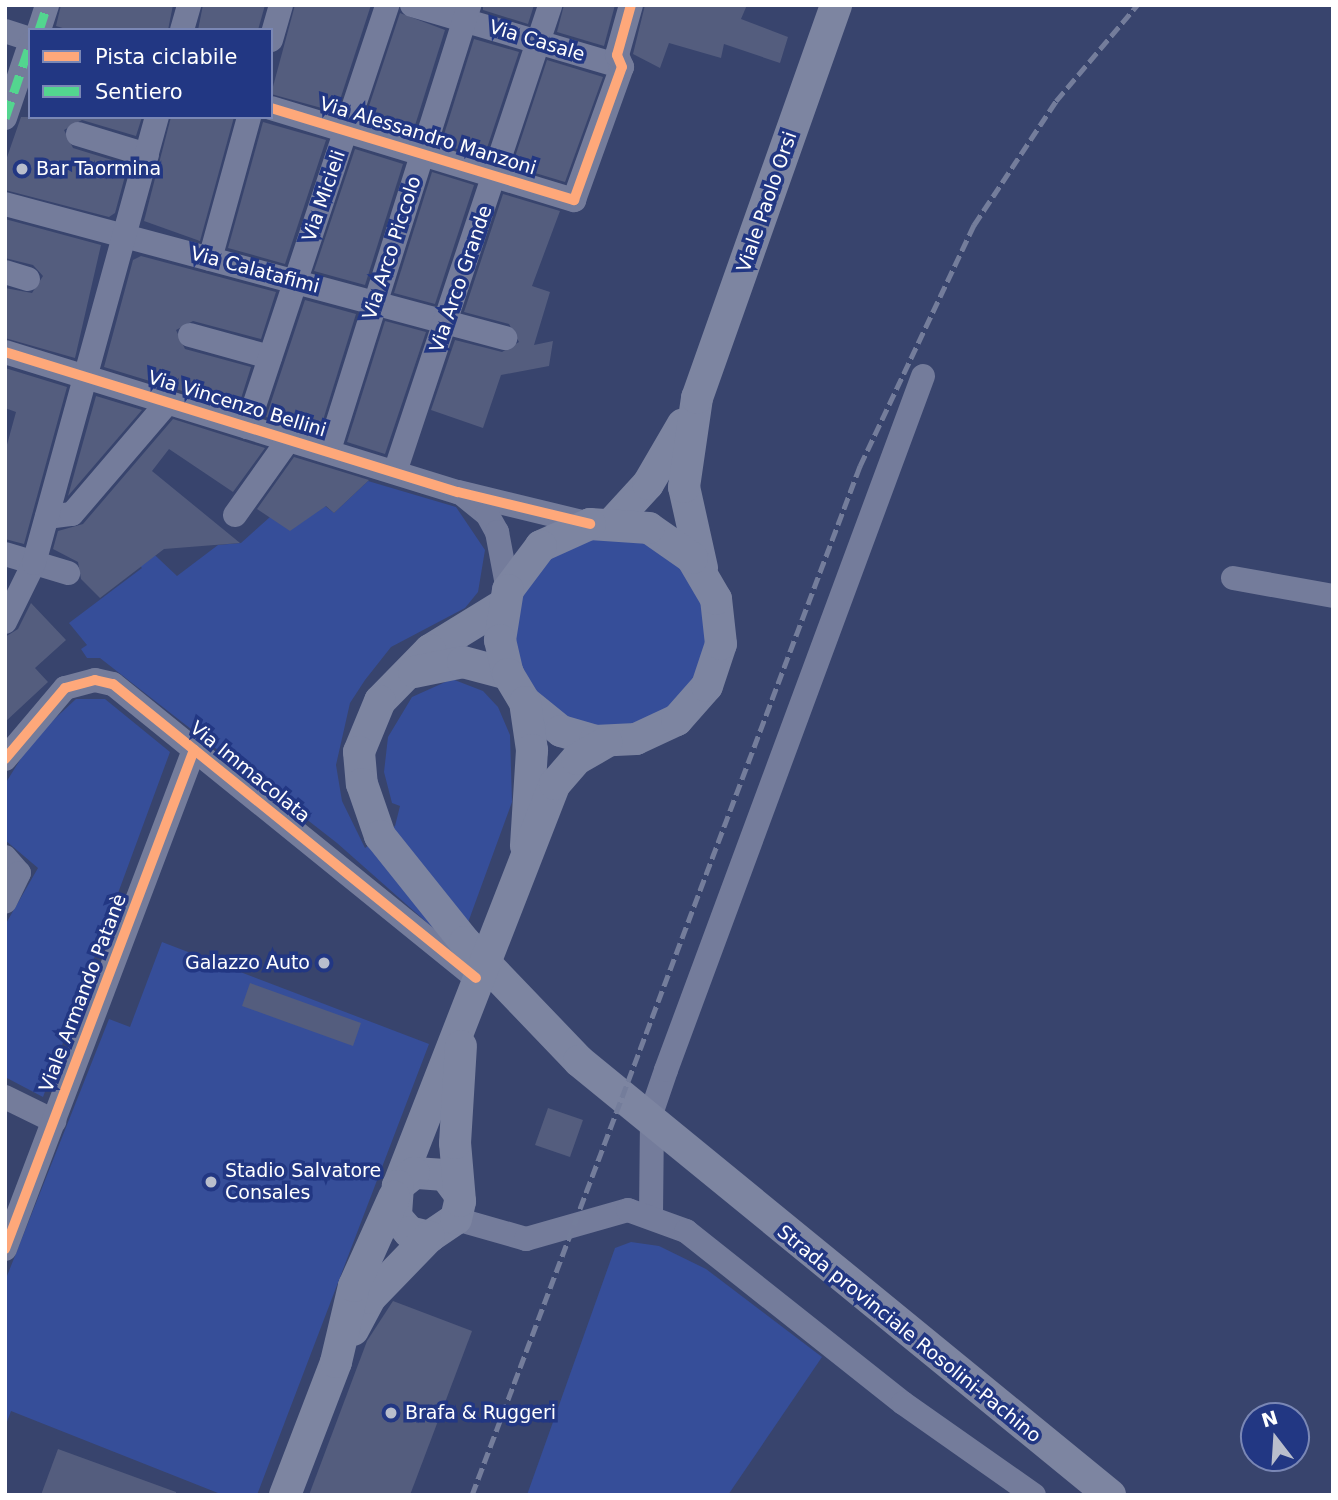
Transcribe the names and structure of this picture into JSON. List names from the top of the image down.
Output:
{
  "streets": {
    "main road": ["Viale Paolo Orsi", "Strada provinciale Rosolini-Pachino"],
    "street": [
      "Via Casale",
      "Via Alessandro Manzoni",
      "Via Micieli",
      "Via Arco Piccolo",
      "Via Calatafimi",
      "Via Arco Grande",
      "Via Vincenzo Bellini",
      "Via Immacolata",
      "Viale Armando Patanè"
    ]
  },
  "crossings": [
    ["Via Casale", "Via Alessandro Manzoni"],
    ["Via Casale", "Via Arco Piccolo"],
    ["Via Casale", "Via Arco Grande"],
    ["Via Alessandro Manzoni", "Via Micieli"],
    ["Via Alessandro Manzoni", "Via Arco Piccolo"],
    ["Via Alessandro Manzoni", "Via Arco Grande"],
    ["Via Micieli", "Via Calatafimi"],
    ["Via Micieli", "Via Vincenzo Bellini"],
    ["Via Arco Piccolo", "Via Calatafimi"],
    ["Via Arco Piccolo", "Via Vincenzo Bellini"],
    ["Via Calatafimi", "Via Arco Grande"],
    ["Via Arco Grande", "Via Vincenzo Bellini"],
    ["Via Immacolata", "Viale Armando Patanè"]
  ],
  "places": [
    "Bar Taormina",
    "Galazzo Auto",
    "Stadio Salvatore Consales",
    "Brafa & Ruggeri"
  ],
  "legend": ["Pista ciclabile", "Sentiero"],
  "north": "top"
}
